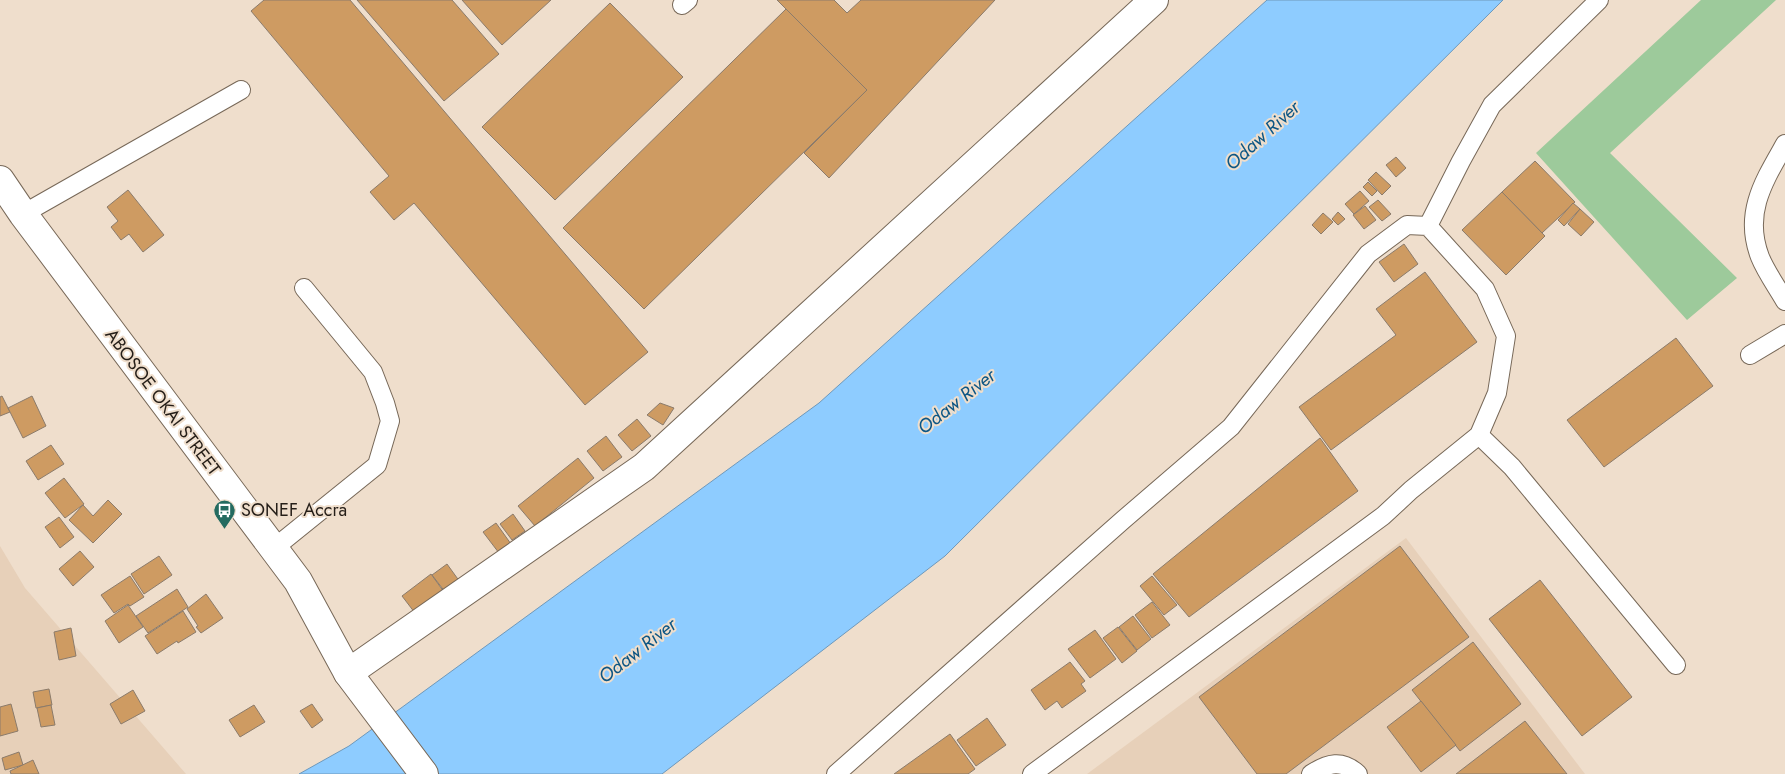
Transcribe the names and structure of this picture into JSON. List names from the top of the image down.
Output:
{
  "streets": {
    "street": ["ABOSOE OKAI STREET"]
  },
  "water": ["Odaw River"],
  "places": {
    "bus stop": ["SONEF Accra"]
  }
}
